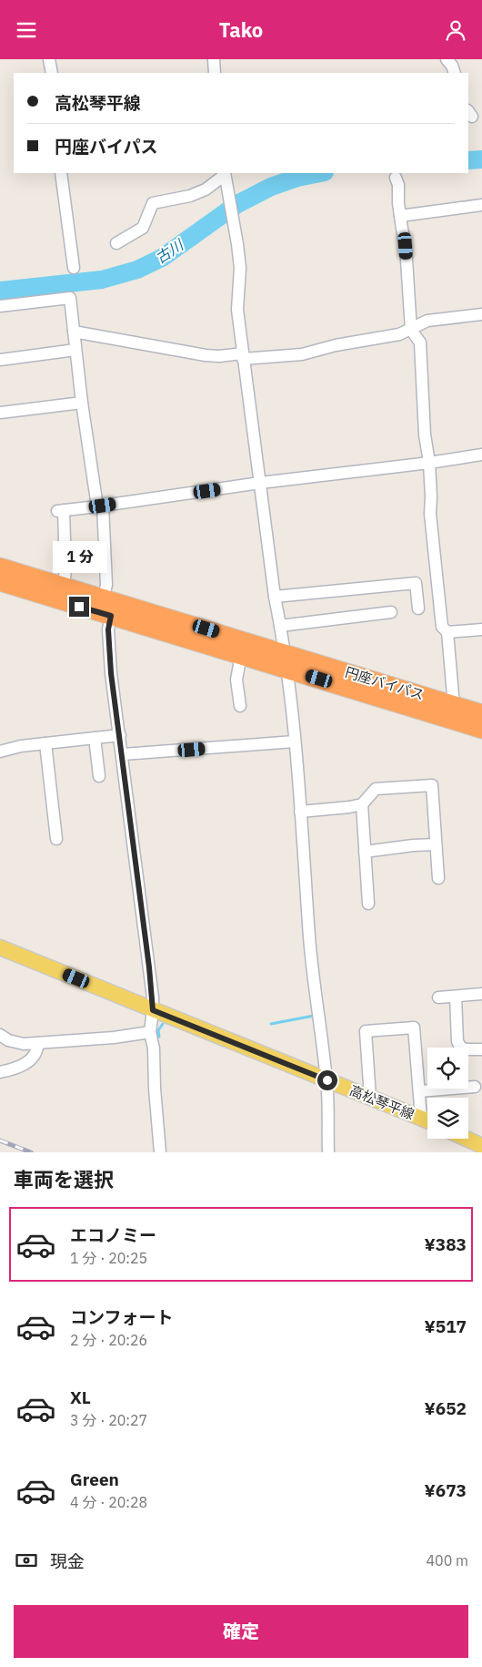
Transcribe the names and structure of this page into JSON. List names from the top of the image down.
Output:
{
  "streets": {
    "highway": ["円座バイパス"],
    "main road": ["高松琴平線"]
  },
  "water": ["古川"],
  "page": {
    "header": "Tako",
    "banner": ["高松琴平線", "円座バイパス"],
    "bubble": "1 分",
    "heading": "車両を選択",
    "list": [
      {
        "name": "エコノミー",
        "note": "1 分 · 20:25",
        "value": "¥383"
      },
      {
        "name": "コンフォート",
        "note": "2 分 · 20:26",
        "value": "¥517"
      },
      {
        "name": "XL",
        "note": "3 分 · 20:27",
        "value": "¥652"
      },
      {
        "name": "Green",
        "note": "4 分 · 20:28",
        "value": "¥673"
      }
    ],
    "pay": ["現金", "400 m"],
    "buttons": "確定"
  }
}
